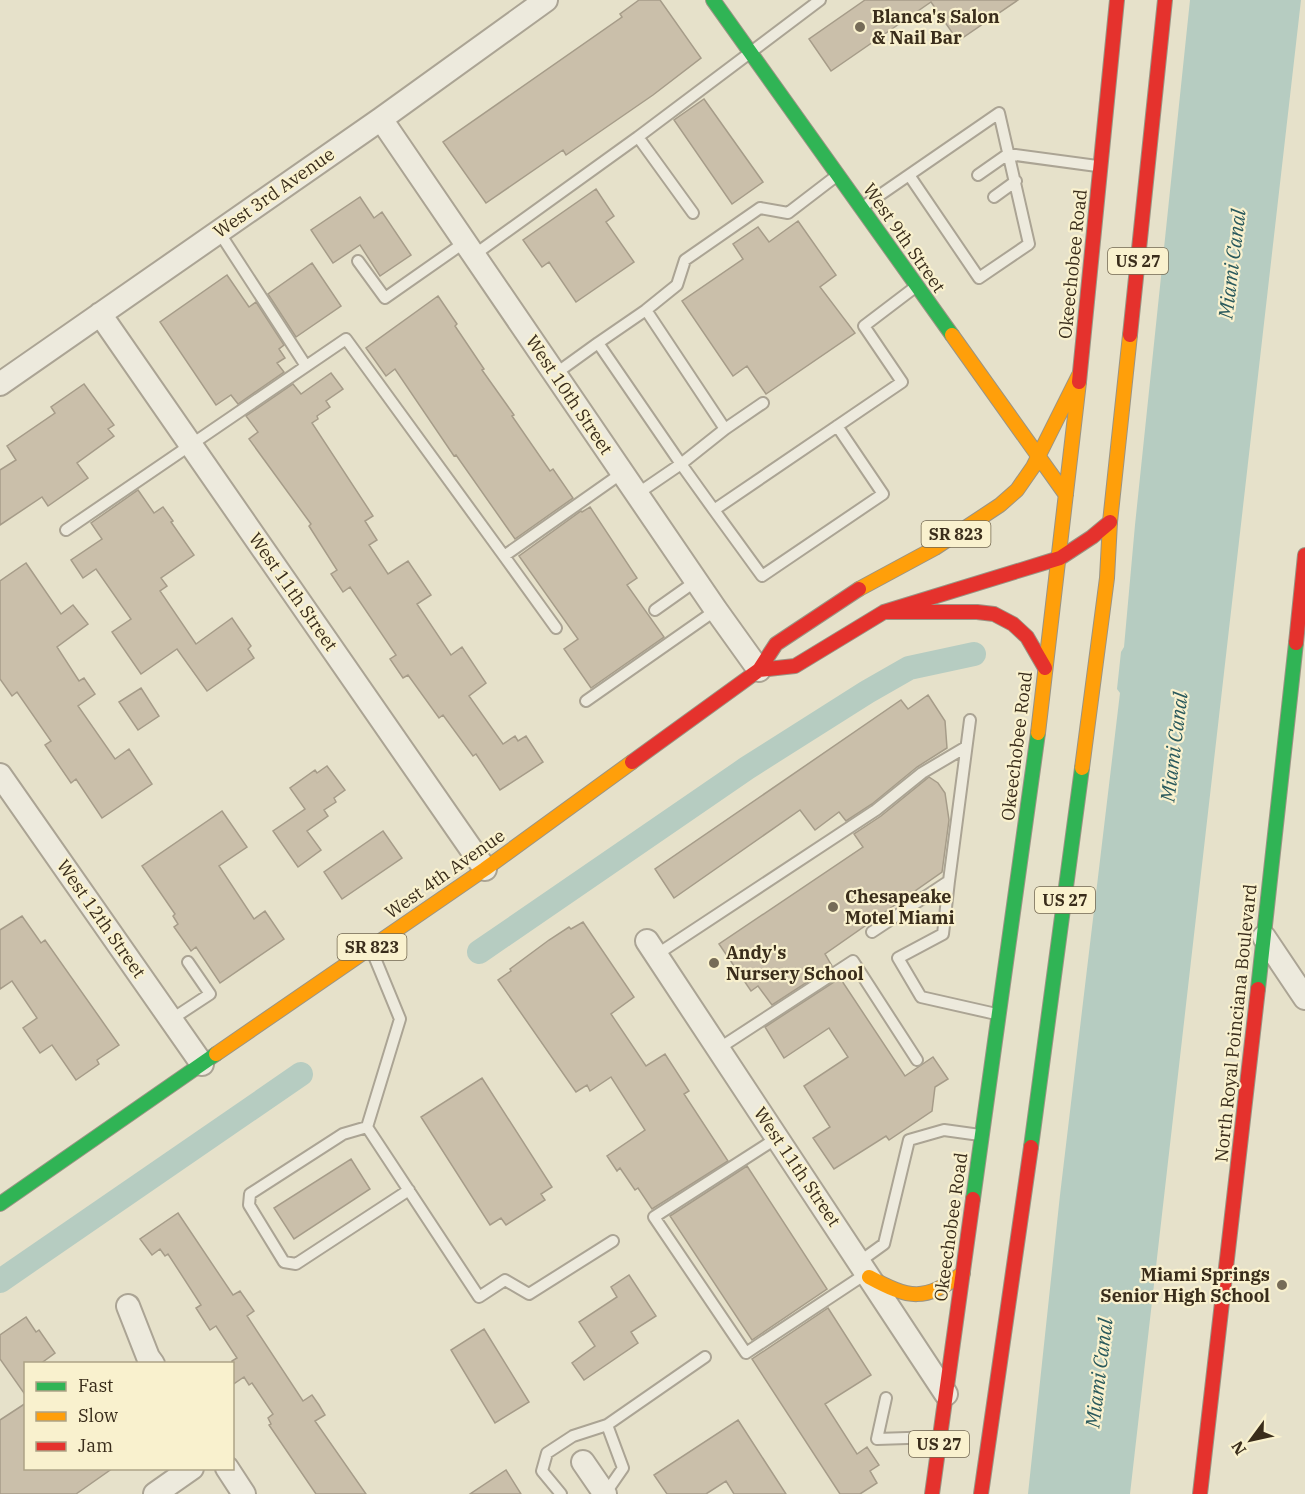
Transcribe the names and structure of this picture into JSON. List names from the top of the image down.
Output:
{
  "streets": {
    "main road": [
      "West 9th Street",
      "US 27",
      "Okeechobee Road",
      "SR 823",
      "West 4th Avenue",
      "North Royal Poinciana Boulevard"
    ],
    "street": [
      "West 3rd Avenue",
      "West 10th Street",
      "West 11th Street",
      "West 12th Street"
    ]
  },
  "crossings": [
    ["West 3rd Avenue", "West 10th Street"],
    ["West 3rd Avenue", "West 11th Street"],
    ["West 9th Street", "Okeechobee Road"],
    ["West 9th Street", "West 4th Avenue"],
    ["US 27", "West 4th Avenue"],
    ["Okeechobee Road", "West 11th Street"],
    ["Okeechobee Road", "West 4th Avenue"],
    ["West 10th Street", "West 4th Avenue"],
    ["West 11th Street", "West 4th Avenue"],
    ["West 4th Avenue", "West 12th Street"]
  ],
  "water": ["Miami Canal"],
  "places": [
    "Blanca's Salon & Nail Bar",
    "Chesapeake Motel Miami",
    "Andy's Nursery School",
    "Miami Springs Senior High School"
  ],
  "legend": ["Fast", "Slow", "Jam"],
  "north": "bottom left"
}
